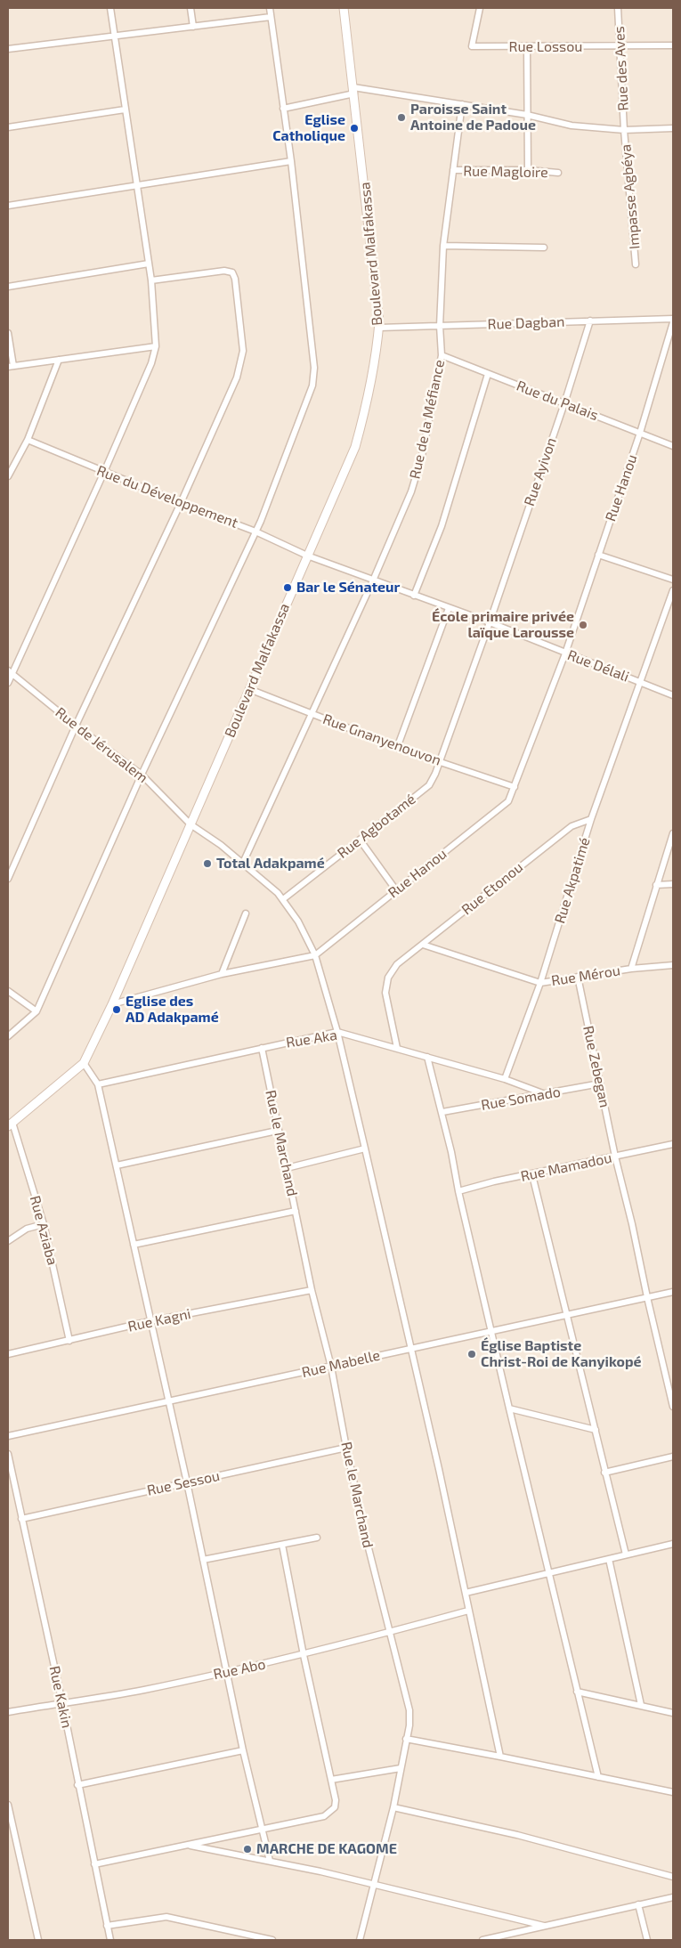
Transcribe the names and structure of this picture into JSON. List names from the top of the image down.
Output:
{
  "streets": {
    "street": [
      "Rue Lossou",
      "Rue des Aves",
      "Rue Magloire",
      "Impasse Agbéya",
      "Boulevard Malfakassa",
      "Rue Dagban",
      "Rue du Palais",
      "Rue de la Méfiance",
      "Rue Ayivon",
      "Rue Hanou",
      "Rue du Développement",
      "Rue Délali",
      "Rue Gnanyenouvon",
      "Rue de Jérusalem",
      "Rue Agbotamé",
      "Rue Akpatimé",
      "Rue Etonou",
      "Rue Mérou",
      "Rue Aka",
      "Rue Zebegan",
      "Rue Somado",
      "Rue le Marchand",
      "Rue Mamadou",
      "Rue Aziaba",
      "Rue Kagni",
      "Rue Mabelle",
      "Rue Sessou",
      "Rue Abo",
      "Rue Kakin"
    ]
  },
  "crossings": [
    ["Rue Lossou", "Rue des Aves"],
    ["Rue des Aves", "Impasse Agbéya"],
    ["Rue Magloire", "Rue de la Méfiance"],
    ["Boulevard Malfakassa", "Rue Dagban"],
    ["Boulevard Malfakassa", "Rue du Développement"],
    ["Boulevard Malfakassa", "Rue Délali"],
    ["Boulevard Malfakassa", "Rue Gnanyenouvon"],
    ["Boulevard Malfakassa", "Rue de Jérusalem"],
    ["Boulevard Malfakassa", "Rue Aziaba"],
    ["Rue Dagban", "Rue de la Méfiance"],
    ["Rue Dagban", "Rue Ayivon"],
    ["Rue du Palais", "Rue de la Méfiance"],
    ["Rue du Palais", "Rue Ayivon"],
    ["Rue du Palais", "Rue Hanou"],
    ["Rue de la Méfiance", "Rue Délali"],
    ["Rue de la Méfiance", "Rue Gnanyenouvon"],
    ["Rue de la Méfiance", "Rue de Jérusalem"],
    ["Rue Ayivon", "Rue Délali"],
    ["Rue Ayivon", "Rue Gnanyenouvon"],
    ["Rue Ayivon", "Rue Agbotamé"],
    ["Rue Hanou", "Rue Délali"],
    ["Rue Hanou", "Rue Gnanyenouvon"],
    ["Rue Hanou", "Rue de Jérusalem"],
    ["Rue du Développement", "Rue Délali"],
    ["Rue Délali", "Rue Akpatimé"],
    ["Rue Gnanyenouvon", "Rue Agbotamé"],
    ["Rue de Jérusalem", "Rue Agbotamé"],
    ["Rue de Jérusalem", "Rue Aka"],
    ["Rue de Jérusalem", "Rue Mabelle"],
    ["Rue de Jérusalem", "Rue Abo"],
    ["Rue Akpatimé", "Rue Etonou"],
    ["Rue Akpatimé", "Rue Mérou"],
    ["Rue Akpatimé", "Rue Aka"],
    ["Rue Etonou", "Rue Mérou"],
    ["Rue Etonou", "Rue Aka"],
    ["Rue Mérou", "Rue Zebegan"],
    ["Rue Aka", "Rue Somado"],
    ["Rue Aka", "Rue le Marchand"],
    ["Rue Zebegan", "Rue Somado"],
    ["Rue Zebegan", "Rue Mamadou"],
    ["Rue Zebegan", "Rue Mabelle"],
    ["Rue le Marchand", "Rue Kagni"],
    ["Rue le Marchand", "Rue Mabelle"],
    ["Rue le Marchand", "Rue Sessou"],
    ["Rue le Marchand", "Rue Abo"],
    ["Rue Aziaba", "Rue Kagni"],
    ["Rue Sessou", "Rue Kakin"],
    ["Rue Abo", "Rue Kakin"]
  ],
  "places": [
    "Paroisse Saint Antoine de Padoue",
    "Eglise Catholique",
    "Bar le Sénateur",
    "École primaire privée laïque Larousse",
    "Total Adakpamé",
    "Eglise des AD Adakpamé",
    "Église Baptiste Christ-Roi de Kanyikopé",
    "MARCHE DE KAGOME"
  ]
}
